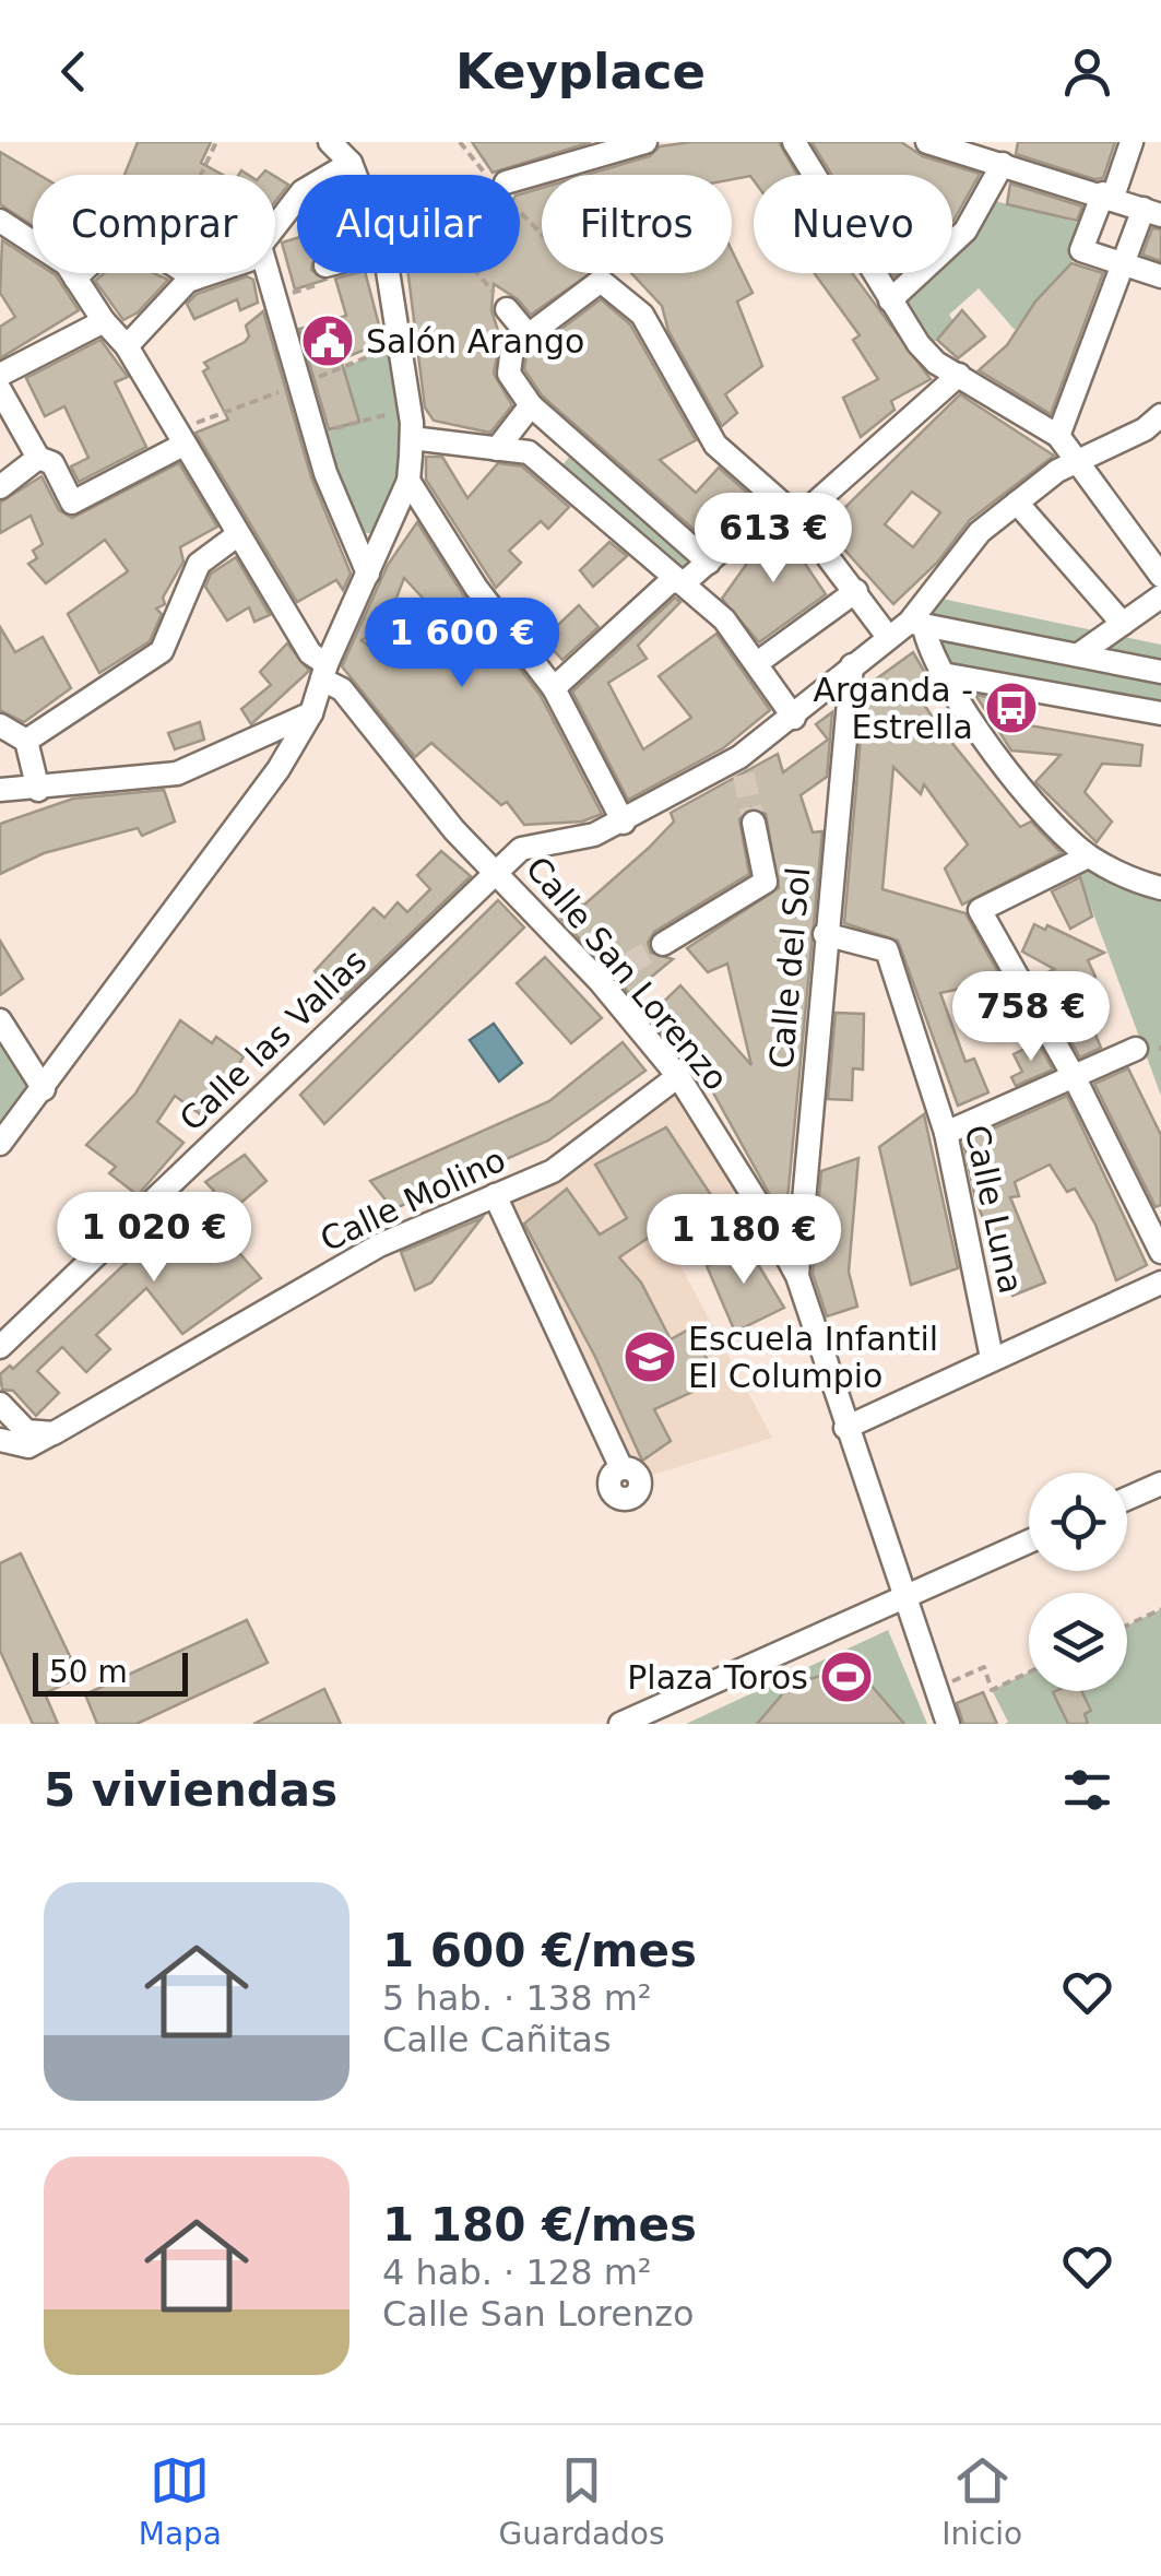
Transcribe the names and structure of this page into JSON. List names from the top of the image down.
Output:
{
  "streets": {
    "street": [
      "Calle del Sol",
      "Calle San Lorenzo",
      "Calle las Vallas",
      "Calle Molino",
      "Calle Luna"
    ]
  },
  "crossings": [
    ["Calle del Sol", "Calle San Lorenzo"],
    ["Calle del Sol", "Calle las Vallas"],
    ["Calle del Sol", "Calle Luna"],
    ["Calle San Lorenzo", "Calle las Vallas"],
    ["Calle San Lorenzo", "Calle Molino"]
  ],
  "places": {
    "public building": ["Salón Arango"],
    "bus stop": ["Arganda - Estrella"],
    "school or university": ["Escuela Infantil El Columpio"],
    "sports": ["Plaza Toros"]
  },
  "scale_bar": "50 m",
  "page": {
    "header": "Keyplace",
    "chip": [
      "Comprar",
      "Alquilar",
      "Filtros",
      "Nuevo"
    ],
    "price": [
      "613 €",
      "1 600 €",
      "758 €",
      "1 020 €",
      "1 180 €"
    ],
    "scale": "50 m",
    "heading": "5 viviendas",
    "list": [
      {
        "name": "1 600 €/mes",
        "note": "5 hab. · 138 m² · Calle Cañitas"
      },
      {
        "name": "1 180 €/mes",
        "note": "4 hab. · 128 m² · Calle San Lorenzo"
      }
    ],
    "tabs": ["Mapa", "Guardados", "Inicio"]
  }
}
